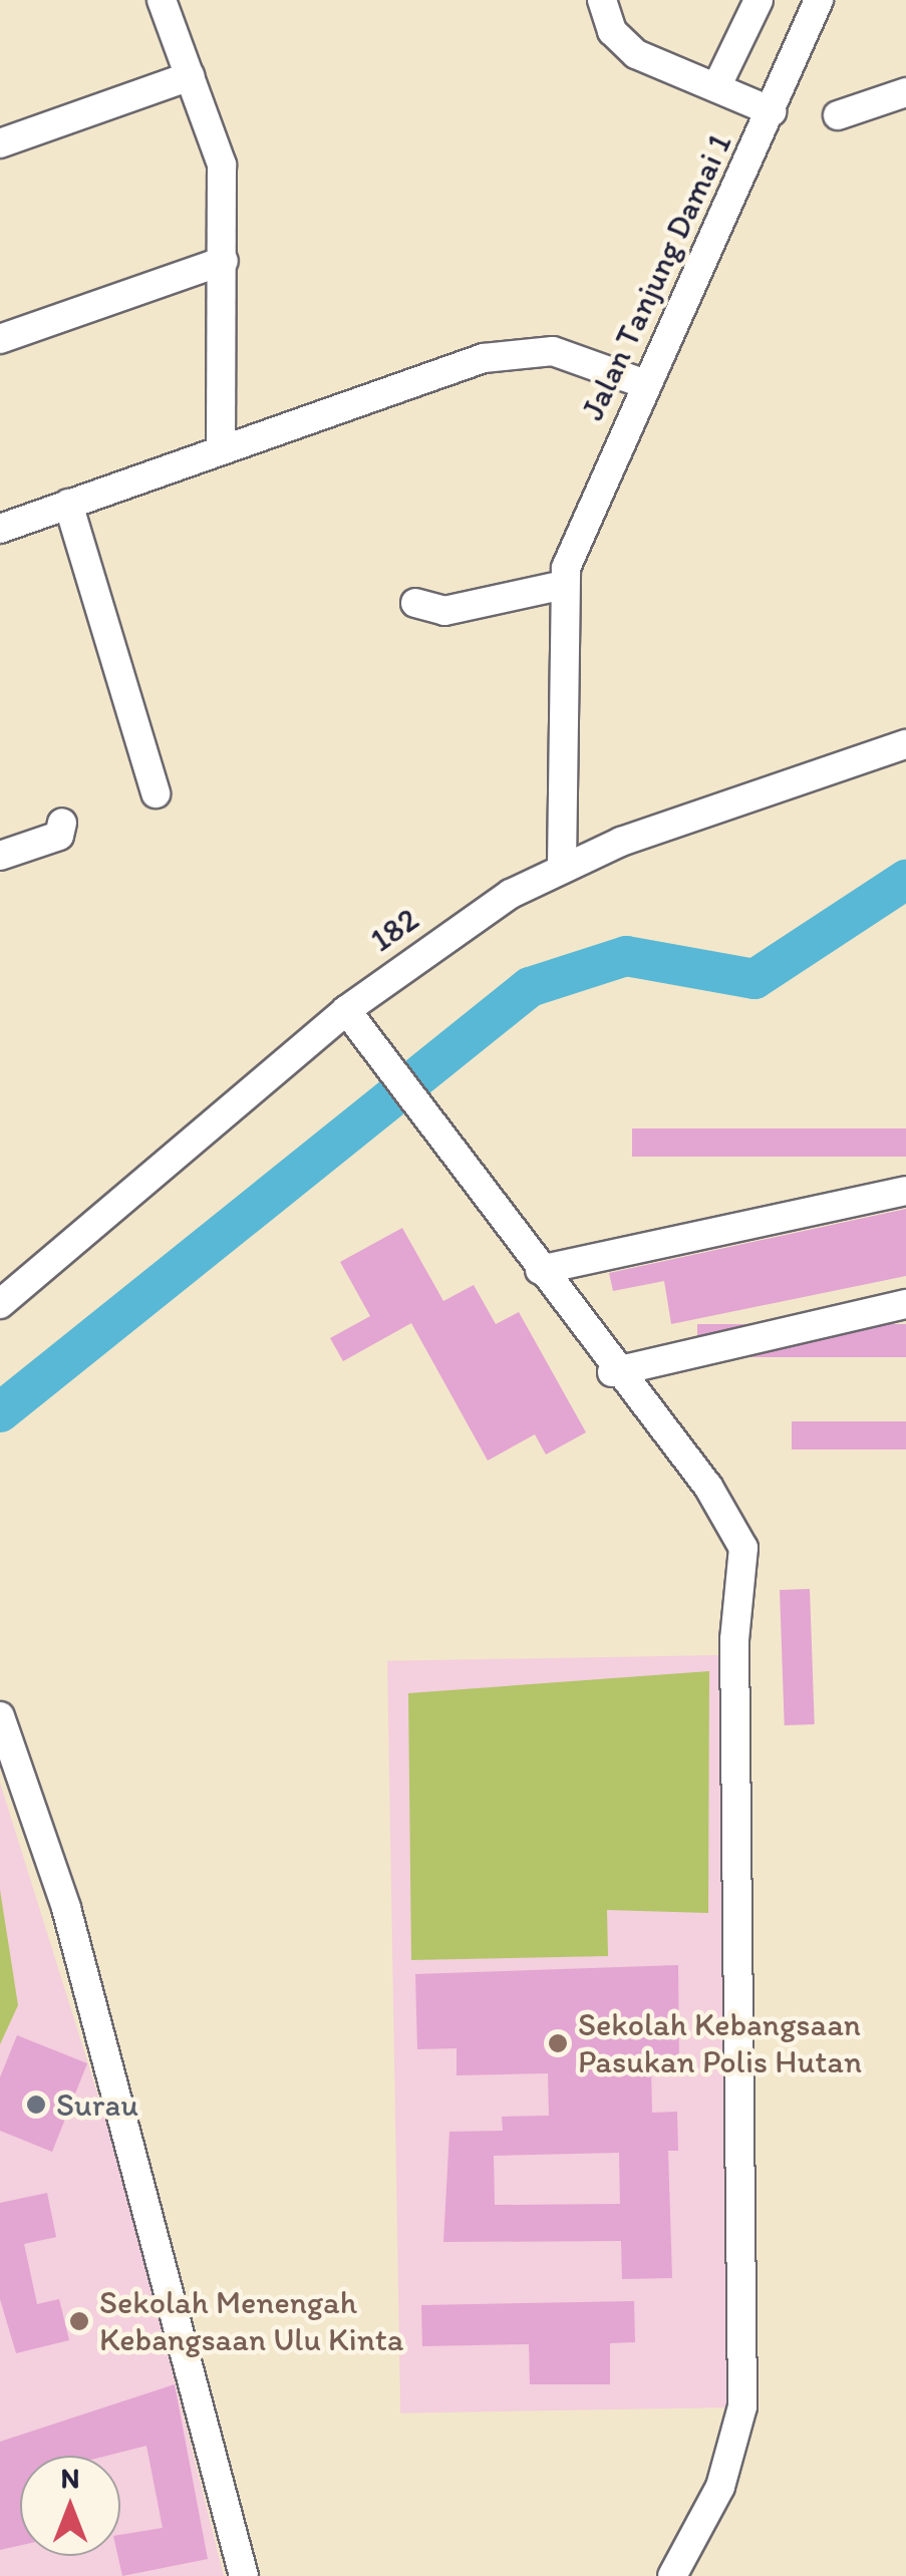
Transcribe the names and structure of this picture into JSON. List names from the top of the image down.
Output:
{
  "streets": {
    "street": ["Jalan Tanjung Damai 1", "182"]
  },
  "places": ["Sekolah Kebangsaan Pasukan Polis Hutan", "Surau", "Sekolah Menengah Kebangsaan Ulu Kinta"],
  "north": "top"
}
